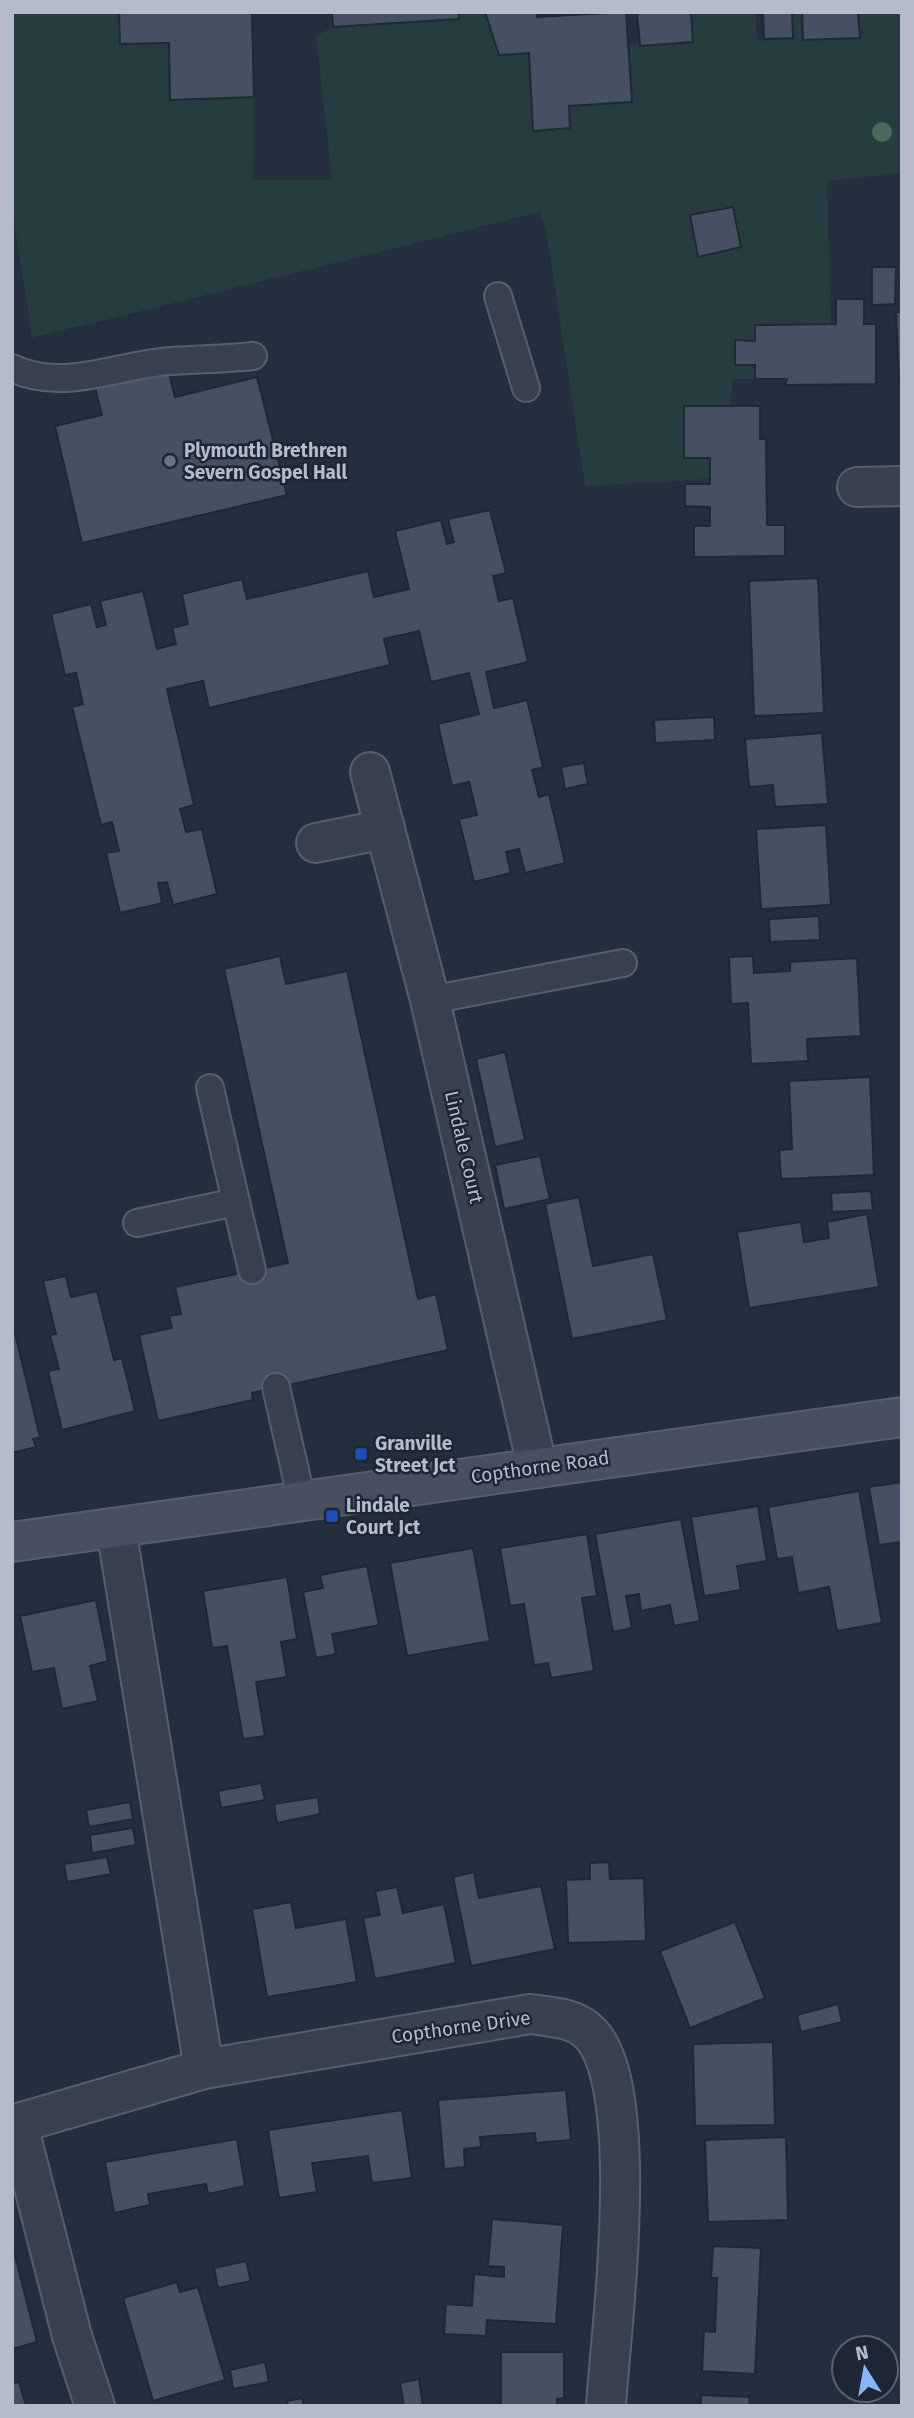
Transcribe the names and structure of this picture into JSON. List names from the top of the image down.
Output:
{
  "streets": {
    "main road": ["Copthorne Road"],
    "street": ["Lindale Court", "Copthorne Drive"]
  },
  "crossings": [
    ["Lindale Court", "Copthorne Road"]
  ],
  "places": {
    "other": ["Plymouth Brethren Severn Gospel Hall"],
    "transit": ["Granville Street Jct", "Lindale Court Jct"]
  },
  "north": "top"
}
